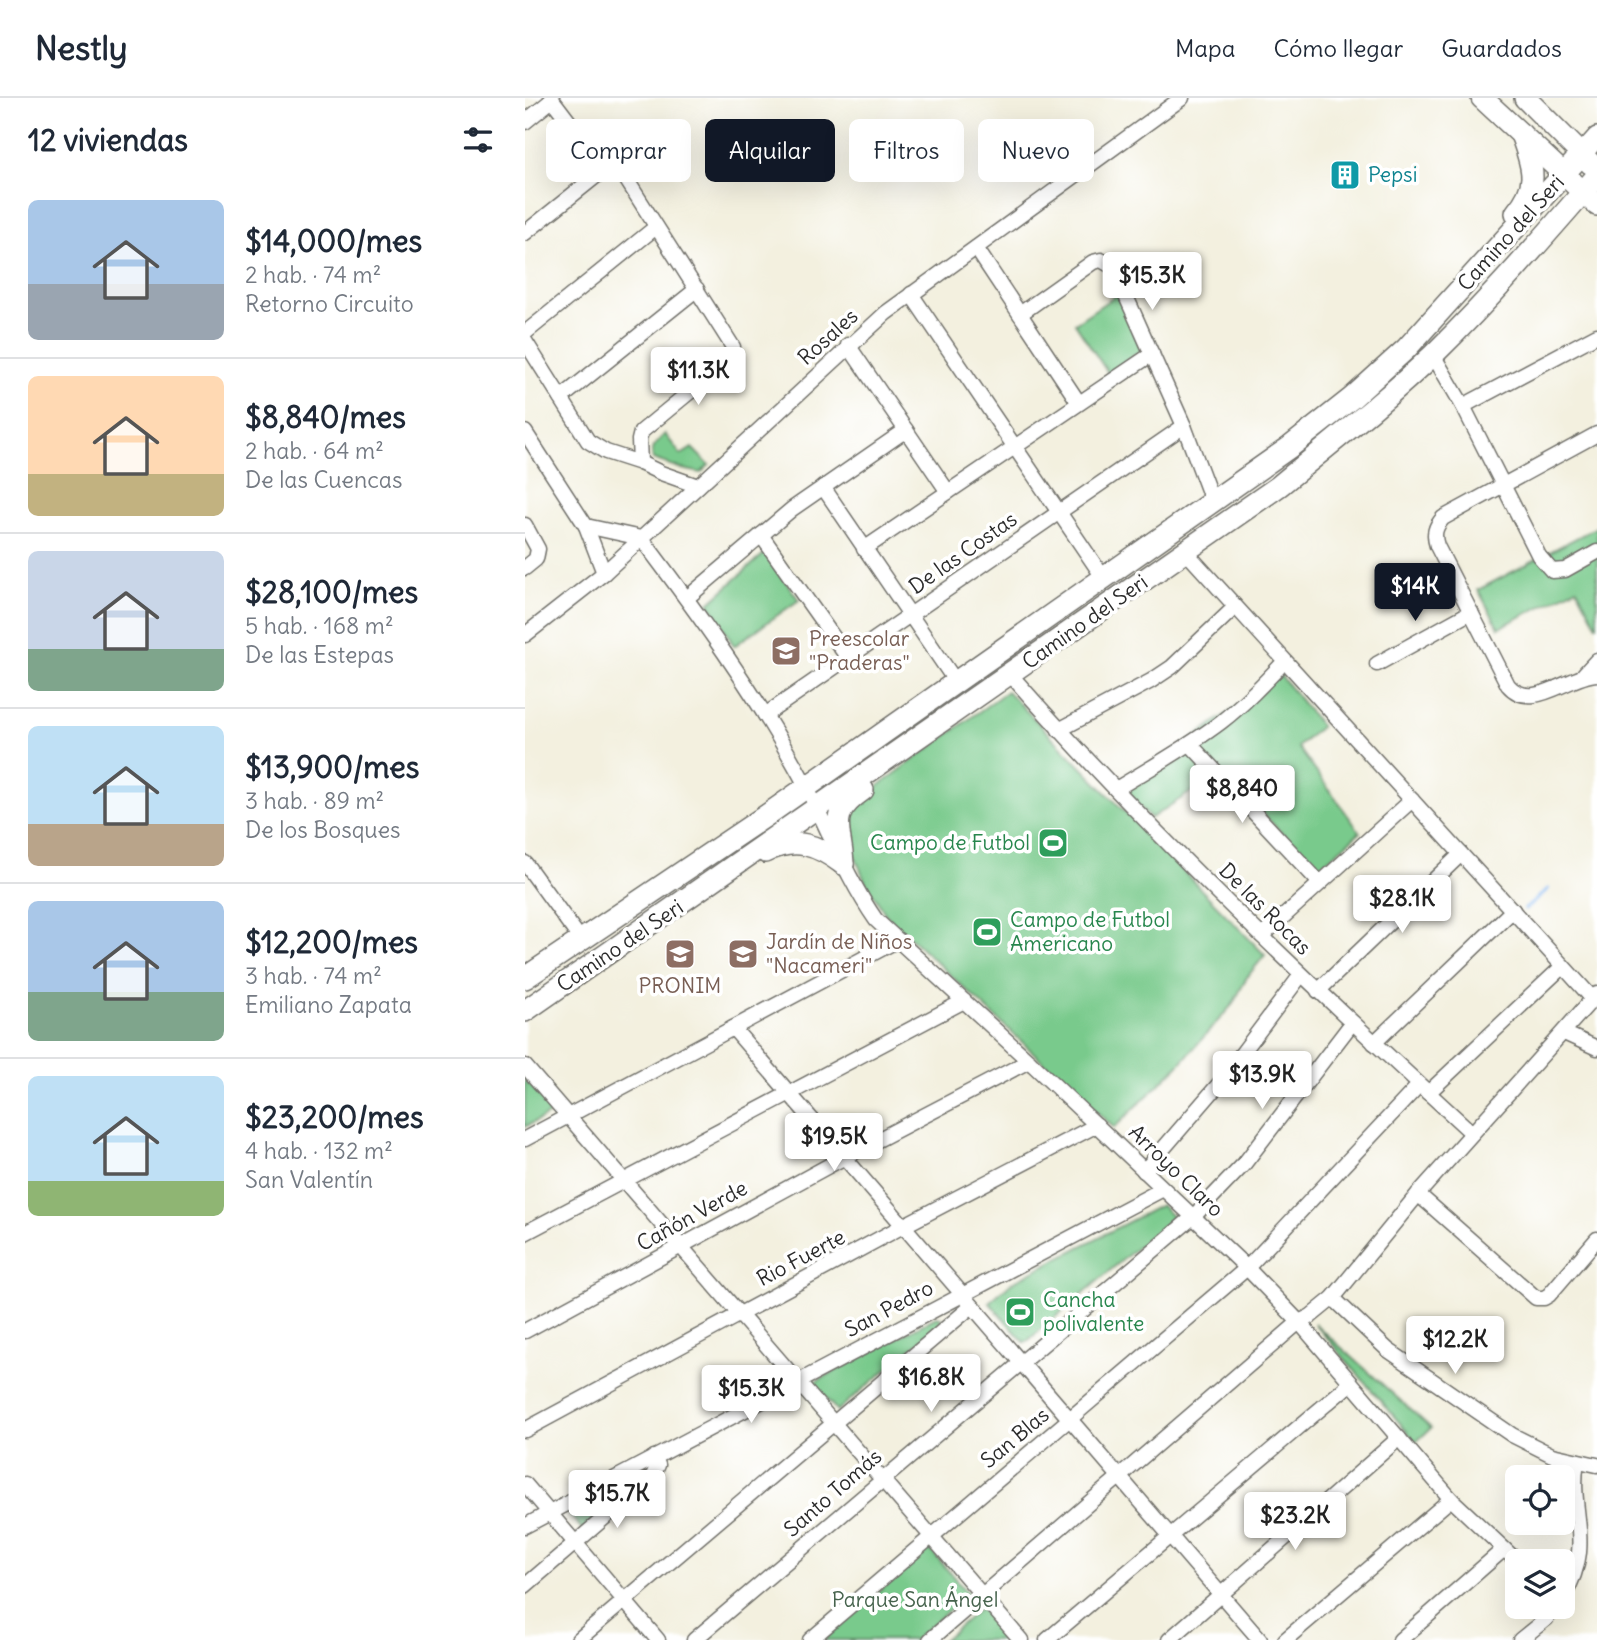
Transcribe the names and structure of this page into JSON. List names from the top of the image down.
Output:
{
  "streets": {
    "main road": ["Camino del Seri"],
    "street": [
      "Rosales",
      "De las Costas",
      "De las Rocas",
      "Arroyo Claro",
      "Cañón Verde",
      "Rio Fuerte",
      "San Pedro",
      "San Blas",
      "Santo Tomás"
    ]
  },
  "crossings": [
    ["Camino del Seri", "De las Rocas"],
    ["Camino del Seri", "Arroyo Claro"],
    ["Rosales", "Arroyo Claro"],
    ["De las Costas", "Arroyo Claro"],
    ["De las Rocas", "San Blas"],
    ["De las Rocas", "Santo Tomás"],
    ["Arroyo Claro", "Cañón Verde"],
    ["Arroyo Claro", "Rio Fuerte"],
    ["Arroyo Claro", "San Pedro"],
    ["Arroyo Claro", "San Blas"],
    ["Arroyo Claro", "Santo Tomás"]
  ],
  "parks": ["Parque San Ángel"],
  "places": {
    "building": ["Pepsi"],
    "school or university": ["Preescolar \"Praderas\"", "PRONIM", "Jardín de Niños \"Nacameri\""],
    "sports": ["Campo de Futbol", "Campo de Futbol Americano", "Cancha polivalente"]
  },
  "page": {
    "header": "Nestly",
    "nav": ["Mapa", "Cómo llegar", "Guardados"],
    "heading": "12 viviendas",
    "chip": [
      "Comprar",
      "Alquilar",
      "Filtros",
      "Nuevo"
    ],
    "list": [
      {
        "name": "$14,000/mes",
        "note": "2 hab. · 74 m² · Retorno Circuito"
      },
      {
        "name": "$8,840/mes",
        "note": "2 hab. · 64 m² · De las Cuencas"
      },
      {
        "name": "$28,100/mes",
        "note": "5 hab. · 168 m² · De las Estepas"
      },
      {
        "name": "$13,900/mes",
        "note": "3 hab. · 89 m² · De los Bosques"
      },
      {
        "name": "$12,200/mes",
        "note": "3 hab. · 74 m² · Emiliano Zapata"
      },
      {
        "name": "$23,200/mes",
        "note": "4 hab. · 132 m² · San Valentín"
      }
    ],
    "price": [
      "$15.3K",
      "$11.3K",
      "$14K",
      "$8,840",
      "$28.1K",
      "$13.9K",
      "$19.5K",
      "$12.2K",
      "$16.8K",
      "$15.3K",
      "$15.7K",
      "$23.2K"
    ]
  }
}
